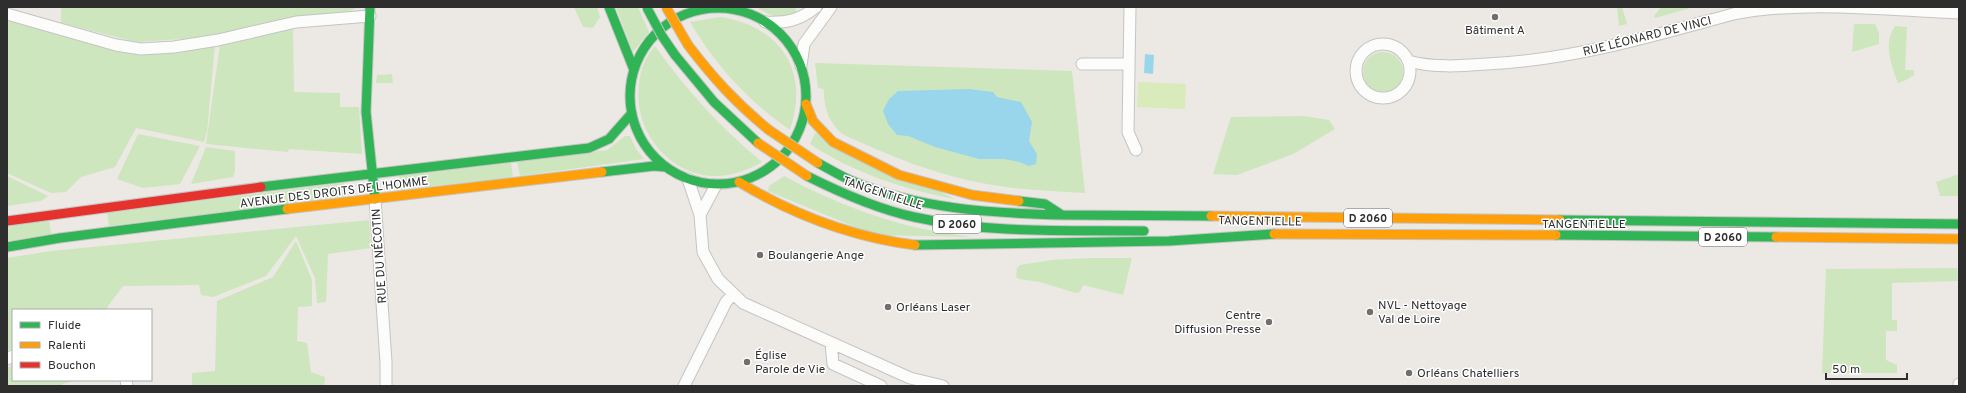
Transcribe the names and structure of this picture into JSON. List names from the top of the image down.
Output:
{
  "streets": {
    "main road": [
      "AVENUE DES DROITS DE L'HOMME",
      "TANGENTIELLE",
      "D 2060",
      "RUE DU NÉCOTIN"
    ],
    "street": ["RUE LÉONARD DE VINCI"]
  },
  "crossings": [
    ["AVENUE DES DROITS DE L'HOMME", "RUE DU NÉCOTIN"]
  ],
  "places": [
    "Bâtiment A",
    "Boulangerie Ange",
    "Orléans Laser",
    "NVL - Nettoyage Val de Loire",
    "Centre Diffusion Presse",
    "Église Parole de Vie",
    "Orléans Chatelliers"
  ],
  "legend": ["Fluide", "Ralenti", "Bouchon"],
  "scale_bar": "50 m"
}
